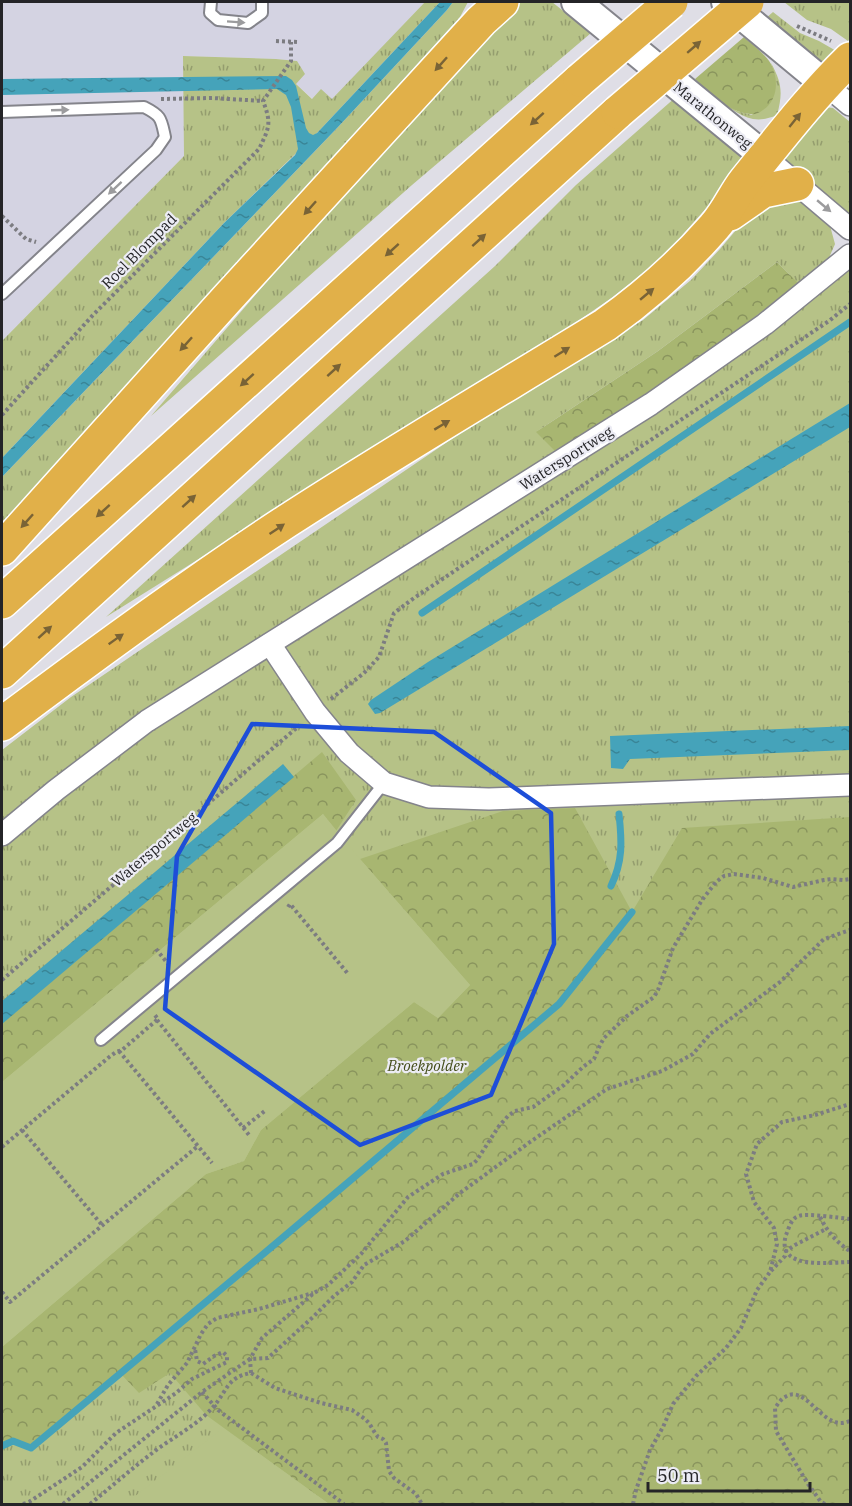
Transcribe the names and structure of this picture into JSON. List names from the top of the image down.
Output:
{
  "streets": {
    "main road": ["Marathonweg"],
    "street": ["Watersportweg"],
    "path": ["Roel Blompad"]
  },
  "parks": ["Broekpolder"],
  "scale_bar": "50 m"
}
